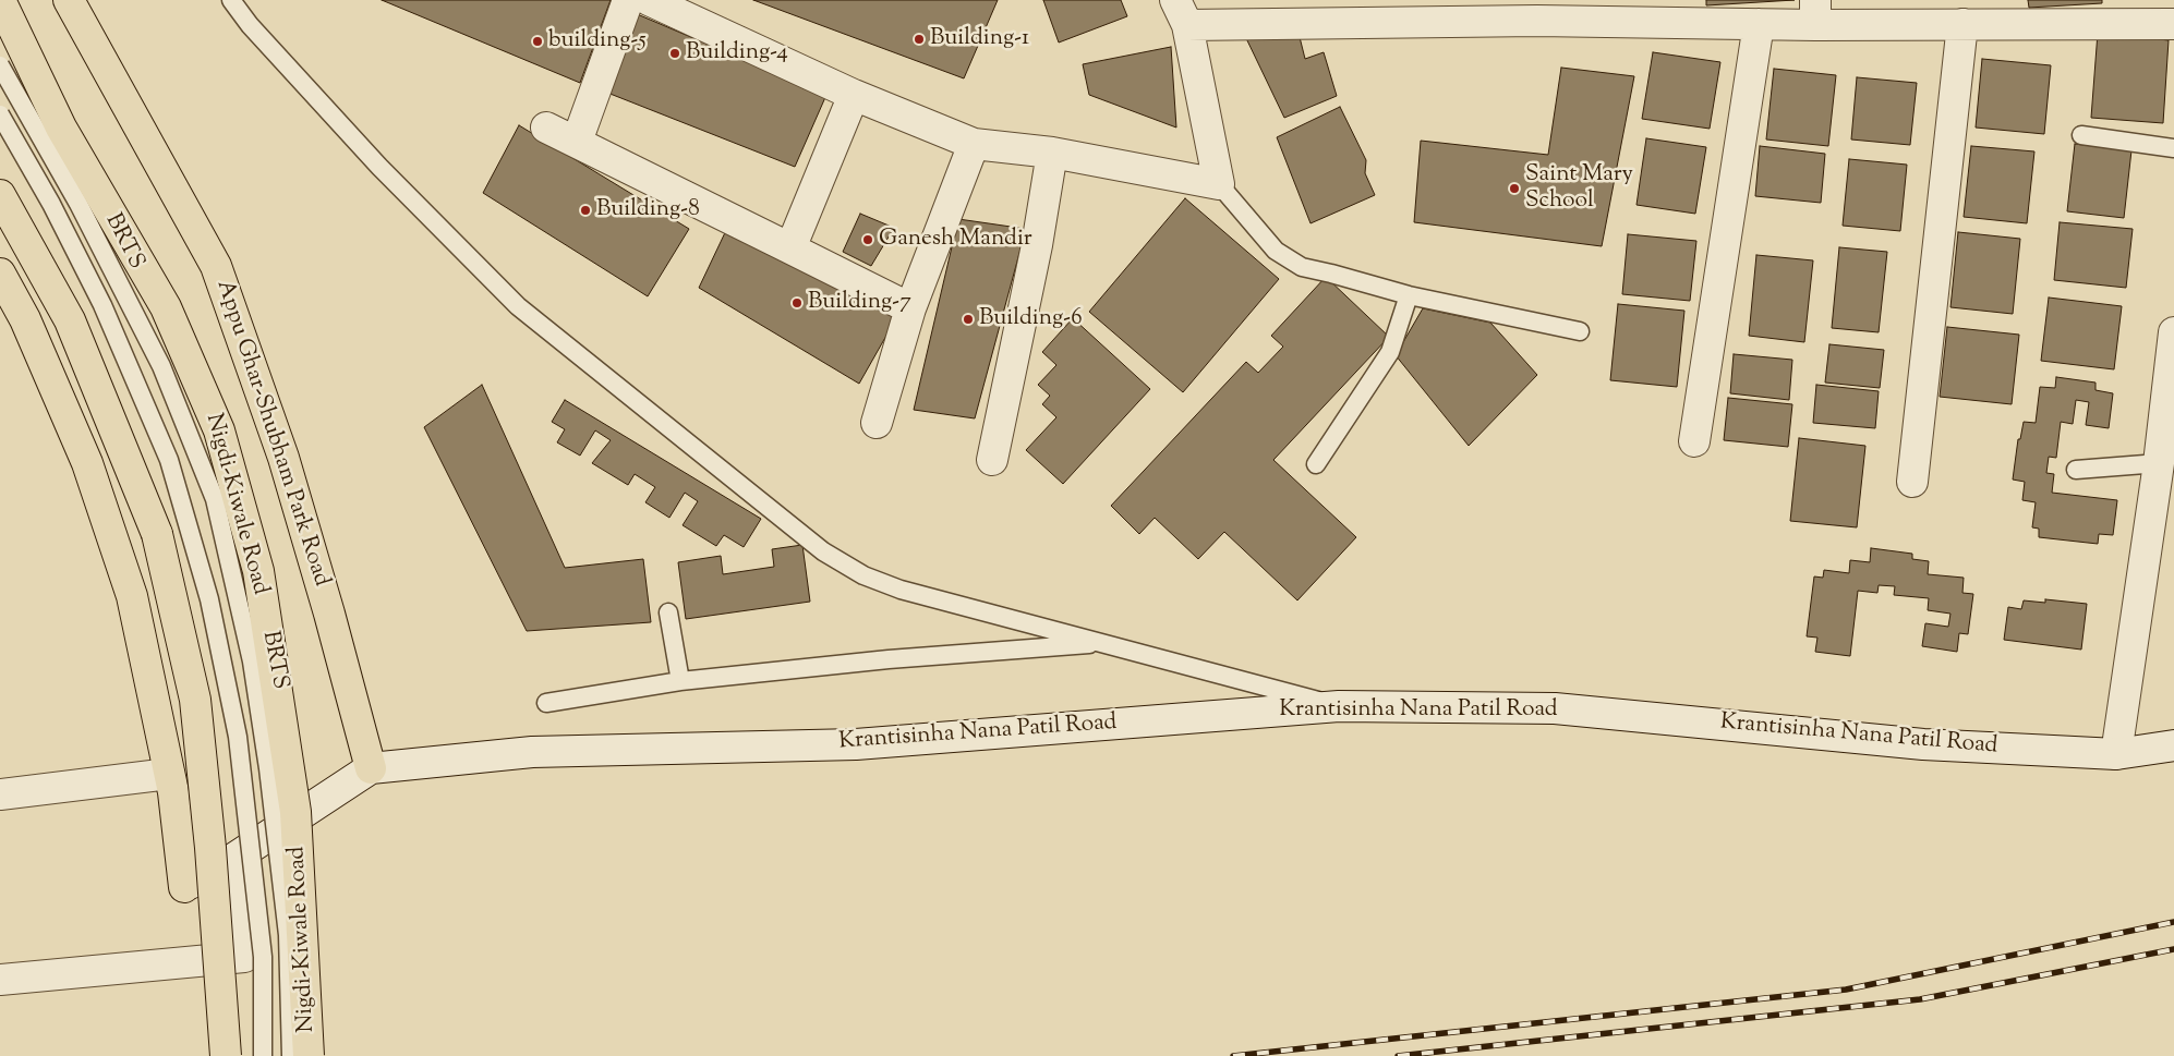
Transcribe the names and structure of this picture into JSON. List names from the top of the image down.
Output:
{
  "streets": {
    "main road": ["Appu Ghar-Shubham Park Road", "Nigdi-Kiwale Road"],
    "street": ["Krantisinha Nana Patil Road"],
    "lane": ["BRTS"]
  },
  "crossings": [
    ["Appu Ghar-Shubham Park Road", "Krantisinha Nana Patil Road"]
  ],
  "places": [
    "Building-1",
    "building-5",
    "Building-4",
    "Saint Mary School",
    "Building-8",
    "Ganesh Mandir",
    "Building-7",
    "Building-6"
  ]
}
